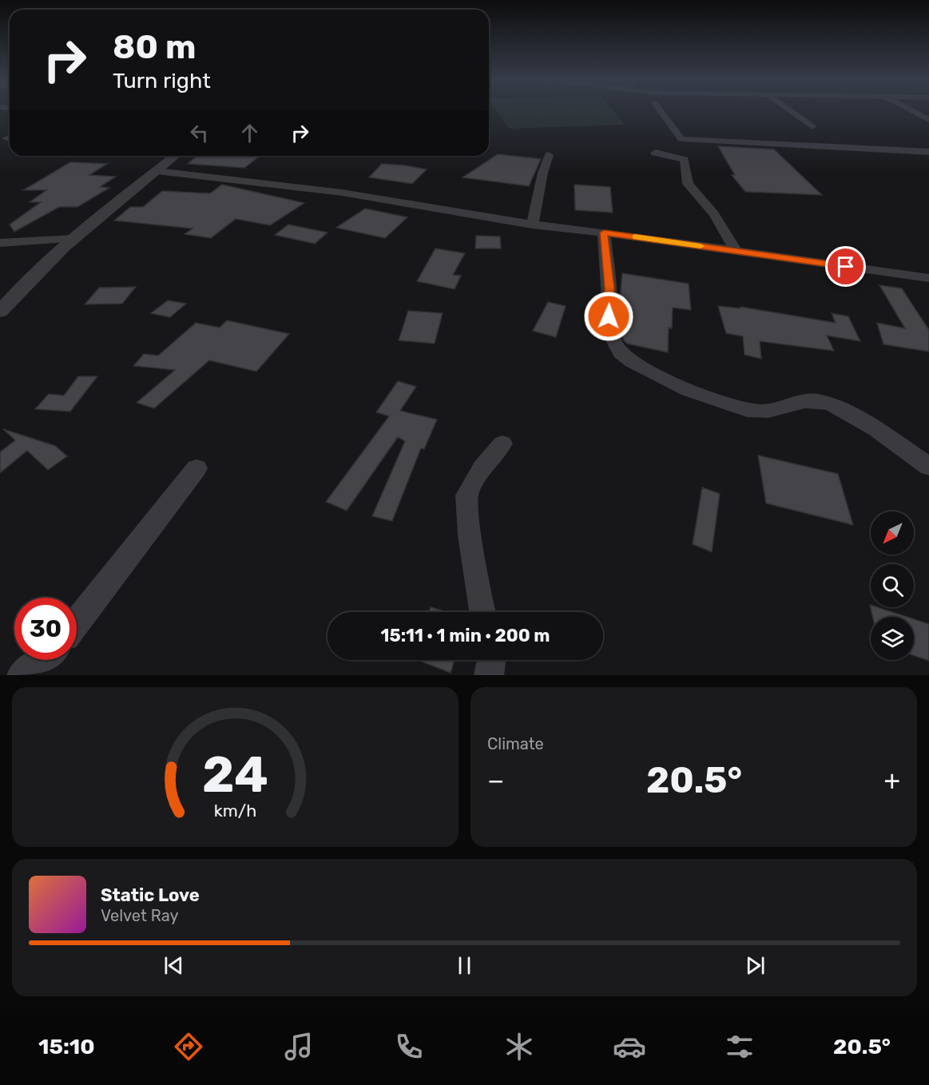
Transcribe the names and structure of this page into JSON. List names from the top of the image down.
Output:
{
  "north": "bottom left",
  "page": {
    "turn": ["80 m", "Turn right"],
    "limit": "30",
    "trip": "15:11 · 1 min · 200 m",
    "tile": "Climate",
    "heat": ["−", "20.5°", "+"],
    "song": ["Static Love", "Velvet Ray"],
    "tabs": ["15:10", "20.5°"],
    "gauge": ["24", "km/h"]
  }
}
